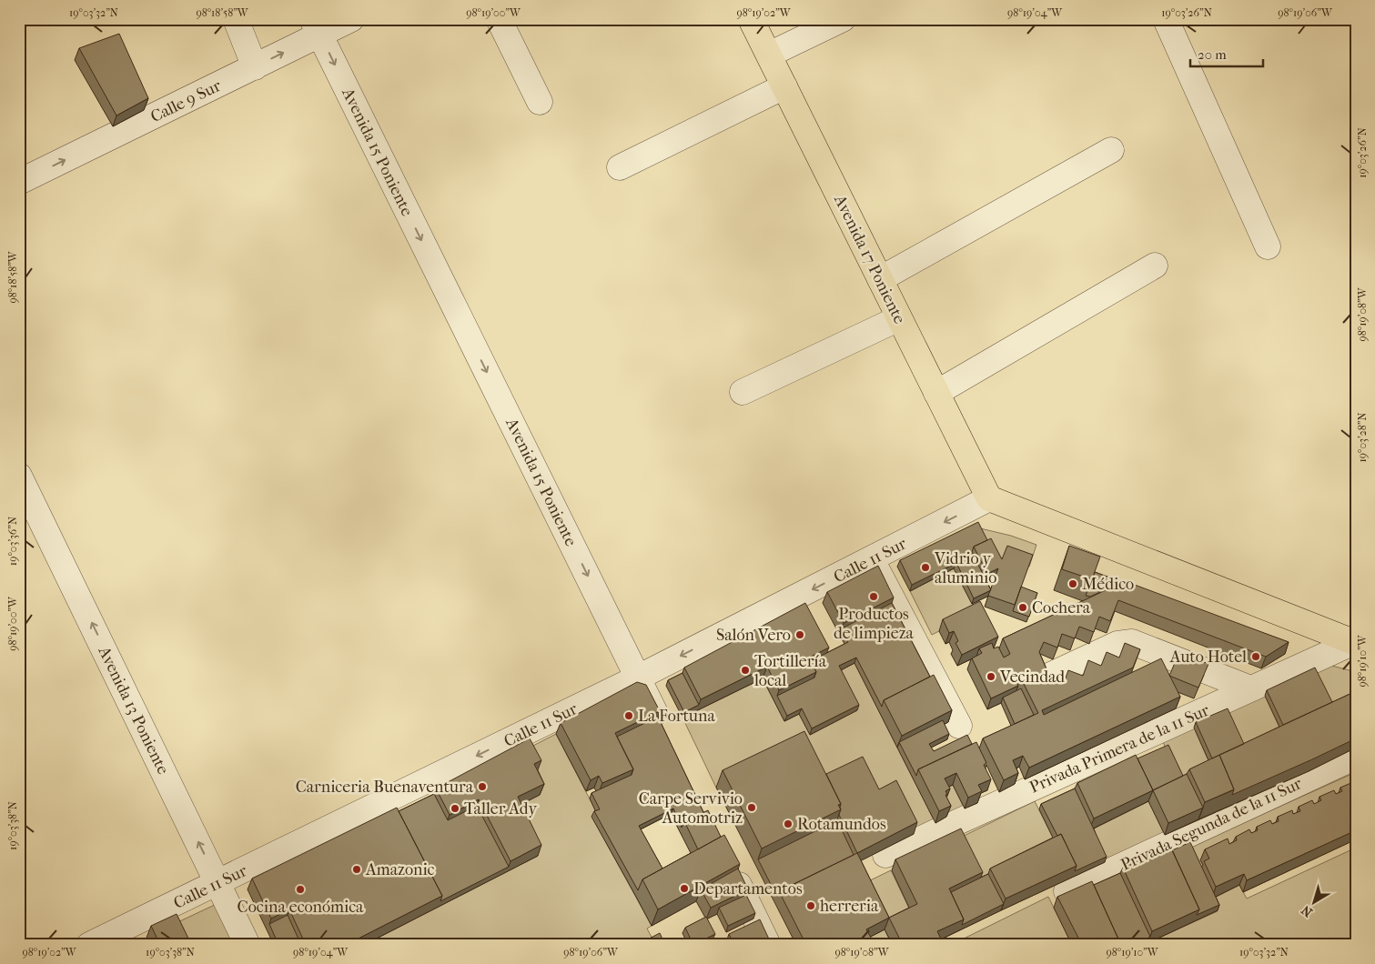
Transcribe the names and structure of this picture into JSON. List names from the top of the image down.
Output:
{
  "streets": {
    "main road": ["Avenida 17 Poniente"],
    "street": [
      "Calle 9 Sur",
      "Avenida 15 Poniente",
      "Calle 11 Sur",
      "Avenida 13 Poniente",
      "Privada Primera de la 11 Sur",
      "Privada Segunda de la 11 Sur"
    ]
  },
  "crossings": [
    ["Calle 9 Sur", "Avenida 15 Poniente"],
    ["Avenida 15 Poniente", "Calle 11 Sur"],
    ["Avenida 17 Poniente", "Calle 11 Sur"],
    ["Calle 11 Sur", "Avenida 13 Poniente"]
  ],
  "one_way": [
    "Calle 9 Sur",
    "Avenida 15 Poniente",
    "Calle 11 Sur",
    "Avenida 13 Poniente"
  ],
  "places": [
    "Vidrio y aluminio",
    "Médico",
    "Productos de limpieza",
    "Cochera",
    "Salón Vero",
    "Auto Hotel",
    "Tortillería local",
    "Vecindad",
    "La Fortuna",
    "Carniceria Buenaventura",
    "Carpe Servivio Automotriz",
    "Taller Ady",
    "Rotamundos",
    "Amazonic",
    "Departamentos",
    "Cocina económica",
    "herreria"
  ],
  "scale_bar": "20 m",
  "north": "bottom left",
  "coordinates": [
    "19°03'32\"N",
    "98°18'58\"W",
    "98°19'00\"W",
    "98°19'02\"W",
    "98°19'04\"W",
    "19°03'26\"N",
    "98°19'06\"W",
    "98°19'08\"W",
    "19°03'28\"N",
    "19°03'36\"N",
    "98°19'10\"W",
    "19°03'38\"N"
  ]
}
